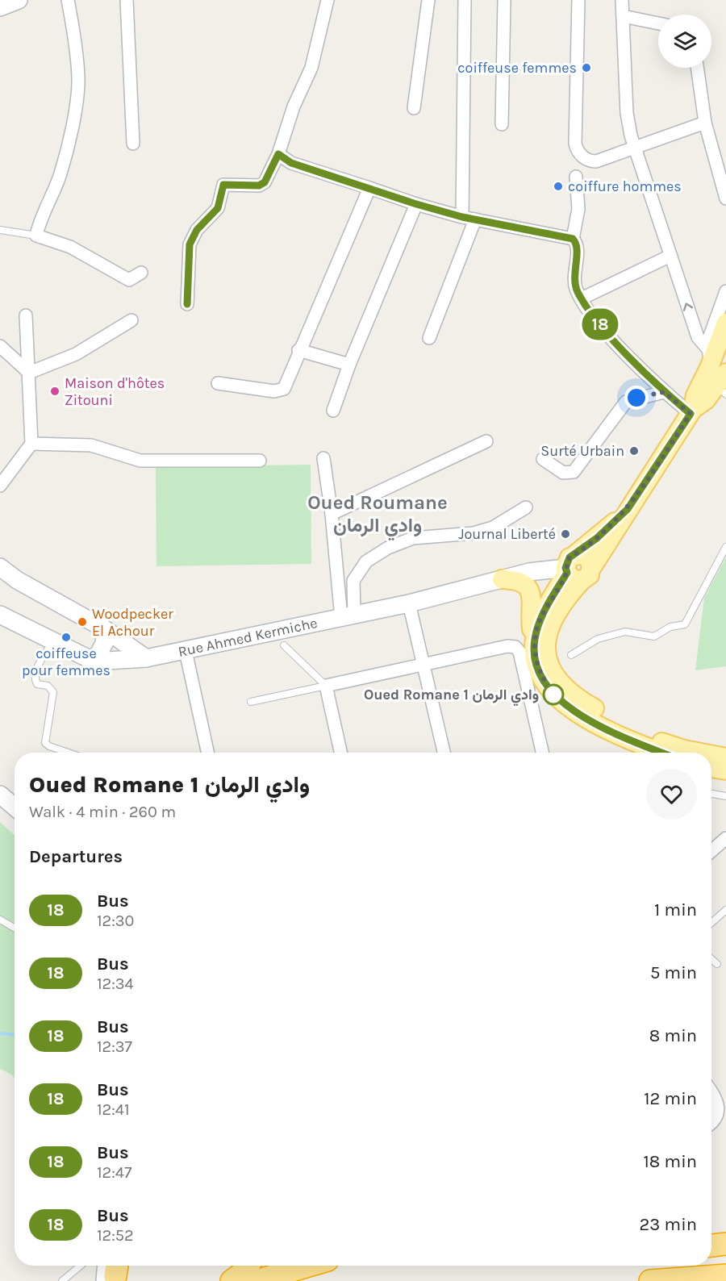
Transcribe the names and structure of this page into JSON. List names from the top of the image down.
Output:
{
  "streets": {
    "main road": ["Rue Ahmed Kermiche"]
  },
  "districts": ["Oued Roumane وادي الرمان"],
  "places": [
    "coiffeuse femmes",
    "coiffure hommes",
    "Maison d'hôtes Zitouni",
    "Surté Urbain",
    "Journal Liberté",
    "Woodpecker El Achour",
    "coiffeuse pour femmes",
    "Oued Romane 1 وادي الرمان"
  ],
  "lines": ["bus line 18"],
  "page": {
    "on_map": "18",
    "heading": [
      ["Oued Romane 1 وادي الرمان", "Walk · 4 min · 260 m"],
      "Departures"
    ],
    "list": [
      {
        "mark": "18",
        "name": "Bus",
        "note": "12:30",
        "value": "1 min"
      },
      {
        "mark": "18",
        "name": "Bus",
        "note": "12:34",
        "value": "5 min"
      },
      {
        "mark": "18",
        "name": "Bus",
        "note": "12:37",
        "value": "8 min"
      },
      {
        "mark": "18",
        "name": "Bus",
        "note": "12:41",
        "value": "12 min"
      },
      {
        "mark": "18",
        "name": "Bus",
        "note": "12:47",
        "value": "18 min"
      },
      {
        "mark": "18",
        "name": "Bus",
        "note": "12:52",
        "value": "23 min"
      }
    ]
  }
}
